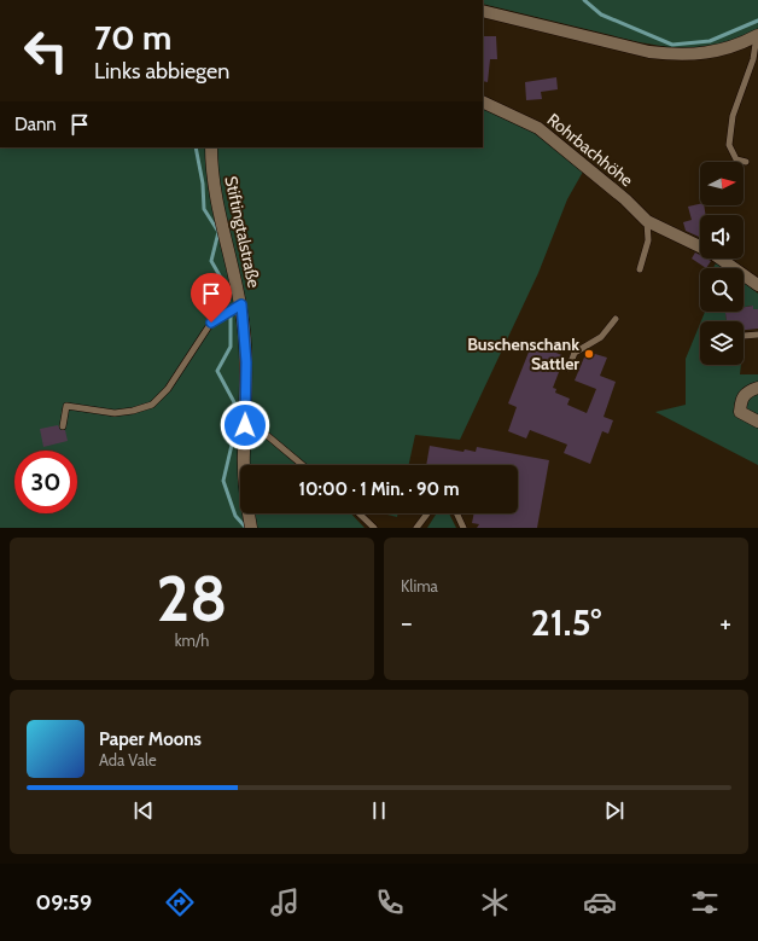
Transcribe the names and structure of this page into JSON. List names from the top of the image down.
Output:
{
  "streets": {
    "street": ["Rohrbachhöhe", "Stiftingtalstraße"]
  },
  "places": ["Buschenschank Sattler"],
  "north": "right",
  "page": {
    "turn": ["70 m", "Links abbiegen"],
    "then": "Dann",
    "limit": "30",
    "trip": "10:00 · 1 Min. · 90 m",
    "tile": [
      ["28", "km/h"],
      "Klima"
    ],
    "heat": ["−", "21.5°", "+"],
    "song": ["Paper Moons", "Ada Vale"],
    "tabs": "09:59"
  }
}
